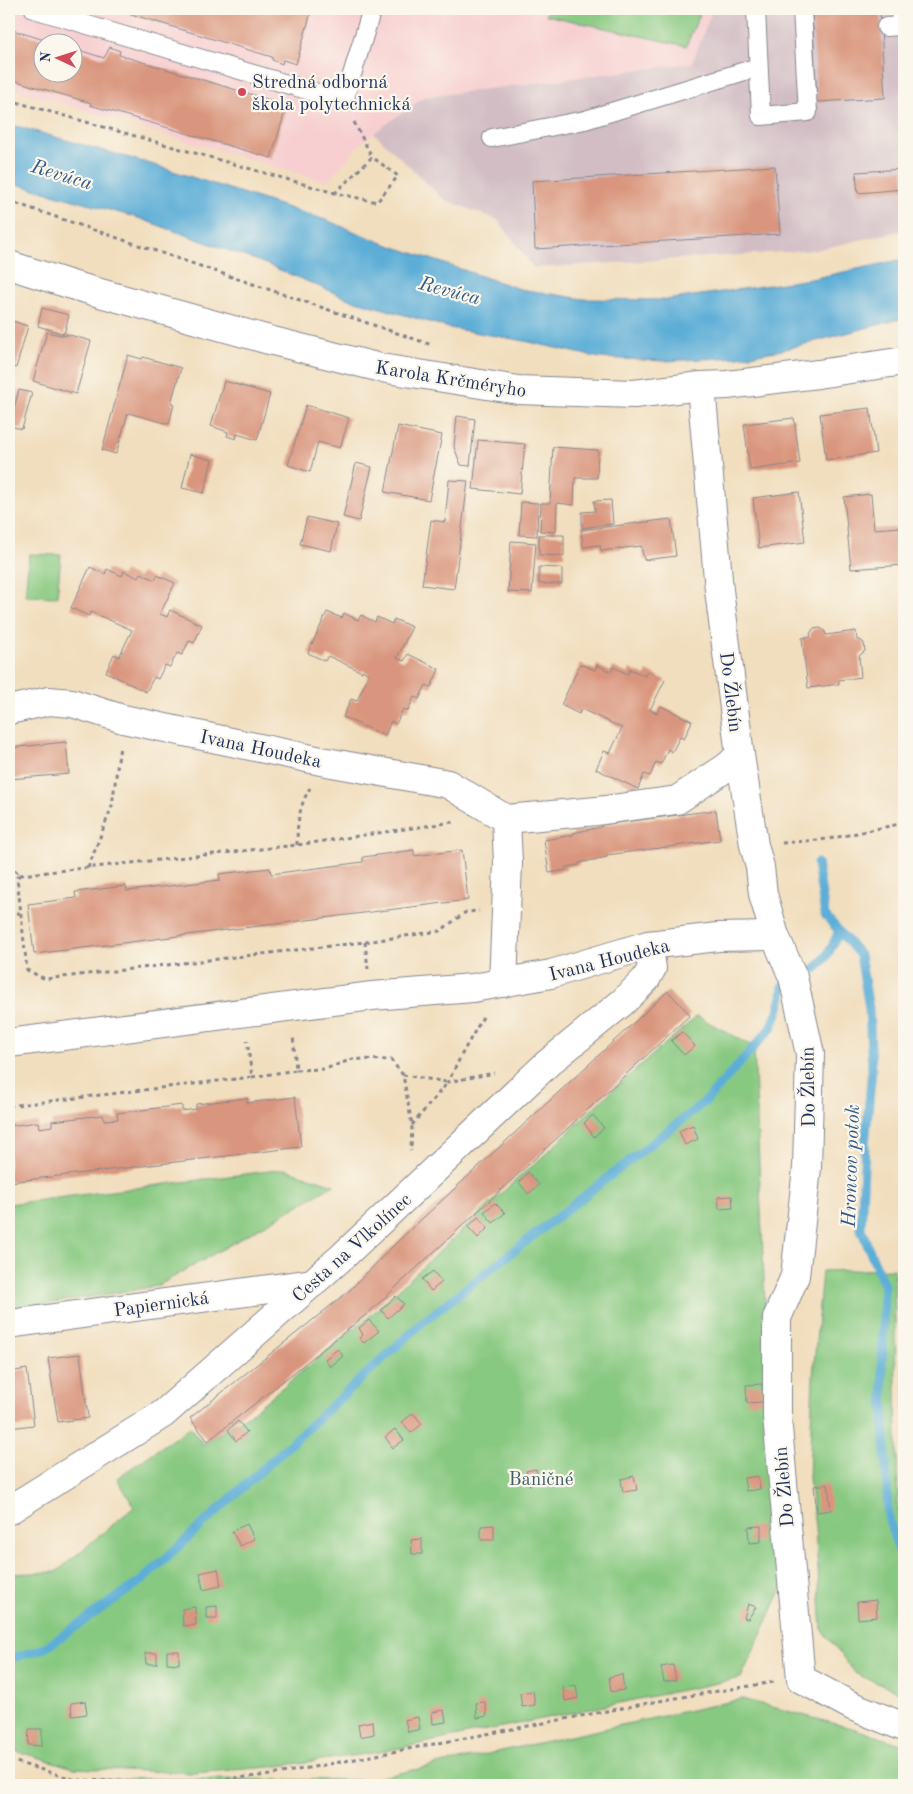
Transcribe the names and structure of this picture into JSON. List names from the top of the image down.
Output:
{
  "streets": {
    "street": [
      "Karola Krčméryho",
      "Do Žlebín",
      "Ivana Houdeka",
      "Cesta na Vlkolínec",
      "Papiernická"
    ]
  },
  "crossings": [
    ["Karola Krčméryho", "Do Žlebín"],
    ["Do Žlebín", "Ivana Houdeka"],
    ["Ivana Houdeka", "Cesta na Vlkolínec"],
    ["Cesta na Vlkolínec", "Papiernická"]
  ],
  "water": ["Revúca", "Hroncov potok"],
  "parks": ["Baničné"],
  "places": ["Stredná odborná škola polytechnická"],
  "north": "left"
}
